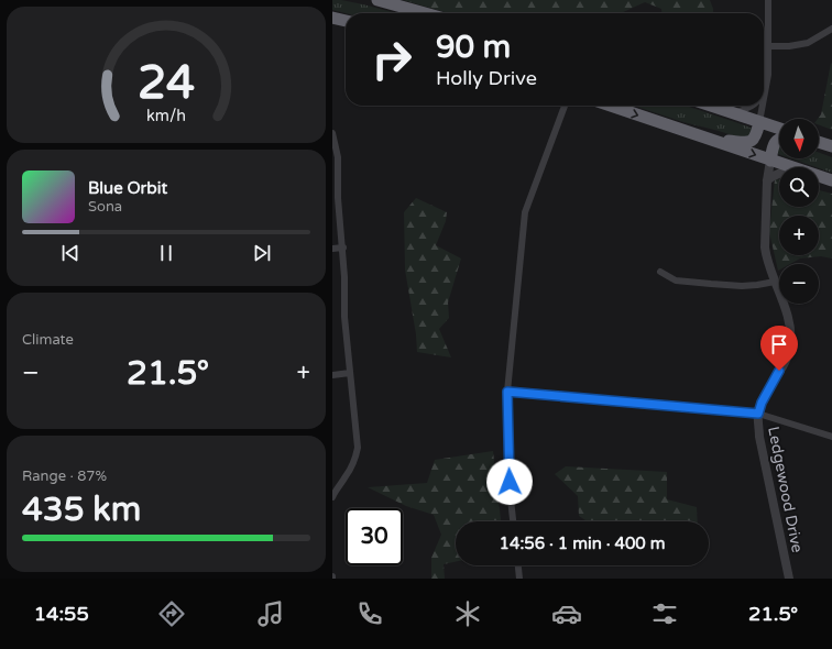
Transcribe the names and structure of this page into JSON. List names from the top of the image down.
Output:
{
  "streets": {
    "street": ["Ledgewood Drive"]
  },
  "north": "bottom",
  "page": {
    "turn": ["90 m", "Holly Drive"],
    "map_buttons": ["+", "−"],
    "song": ["Blue Orbit", "Sona"],
    "tile": [
      "Climate",
      ["Range · 87%", "435 km"]
    ],
    "heat": ["−", "21.5°", "+"],
    "limit": "30",
    "trip": "14:56 · 1 min · 400 m",
    "tabs": ["14:55", "21.5°"],
    "gauge": ["24", "km/h"]
  }
}
